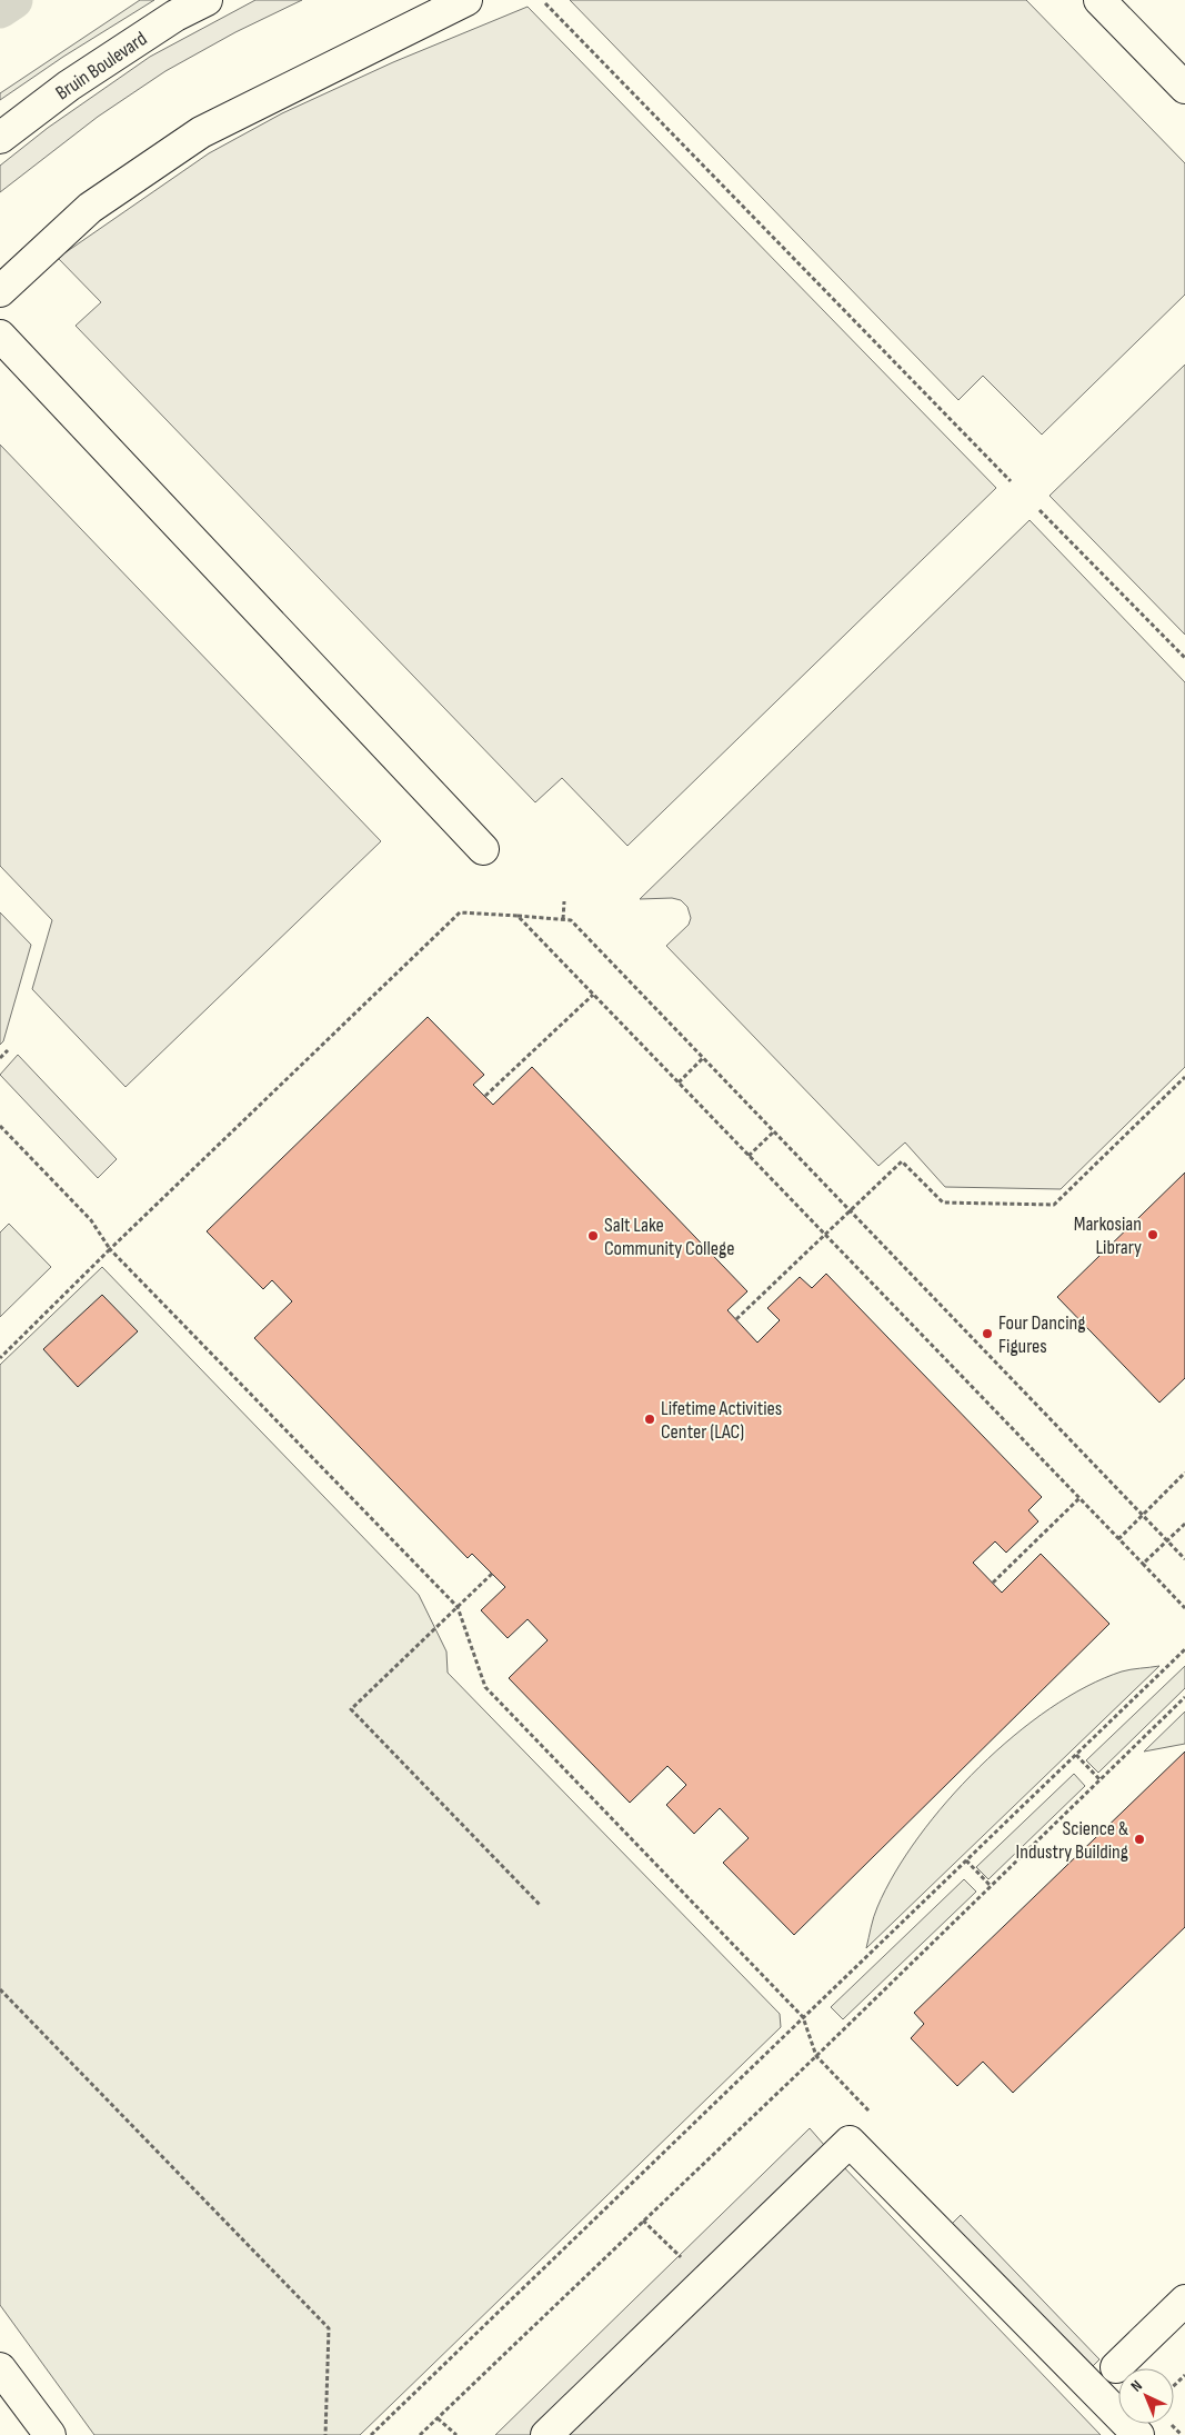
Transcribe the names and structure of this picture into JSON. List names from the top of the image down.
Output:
{
  "streets": {
    "street": ["Bruin Boulevard"]
  },
  "places": [
    "Markosian Library",
    "Salt Lake Community College",
    "Four Dancing Figures",
    "Lifetime Activities Center (LAC)",
    "Science & Industry Building"
  ],
  "north": "top left"
}
